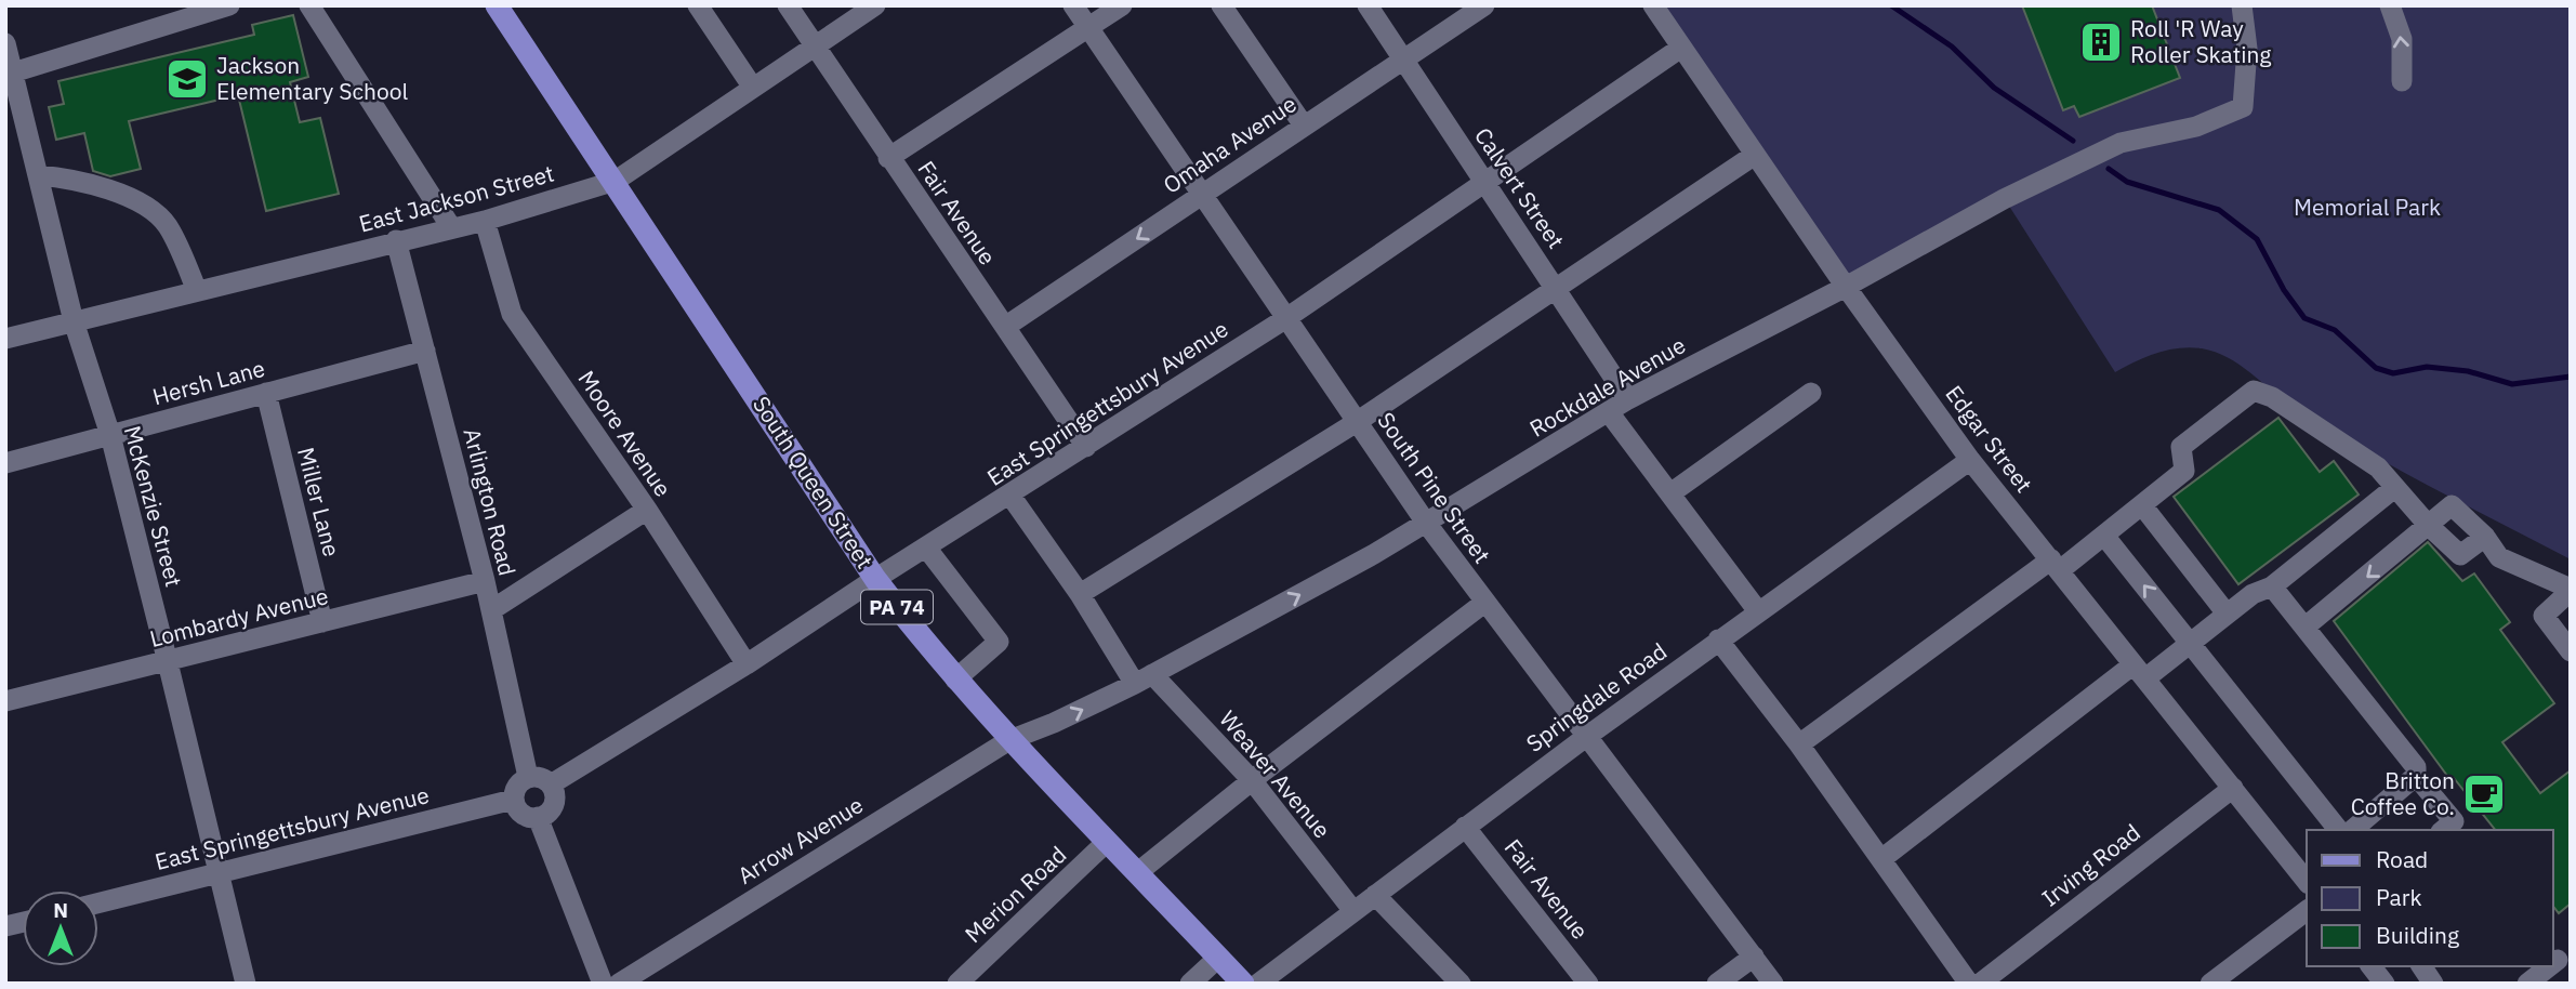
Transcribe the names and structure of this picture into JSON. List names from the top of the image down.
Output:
{
  "streets": {
    "main road": ["South Queen Street", "PA 74"],
    "street": [
      "Omaha Avenue",
      "Calvert Street",
      "East Jackson Street",
      "Fair Avenue",
      "Hersh Lane",
      "Rockdale Avenue",
      "East Springettsbury Avenue",
      "Moore Avenue",
      "Edgar Street",
      "South Pine Street",
      "Miller Lane",
      "Arlington Road",
      "McKenzie Street",
      "Lombardy Avenue",
      "Springdale Road",
      "Weaver Avenue",
      "Arrow Avenue",
      "Irving Road",
      "Merion Road"
    ]
  },
  "crossings": [
    ["Omaha Avenue", "Calvert Street"],
    ["Omaha Avenue", "Fair Avenue"],
    ["Omaha Avenue", "South Pine Street"],
    ["Calvert Street", "Rockdale Avenue"],
    ["Calvert Street", "East Springettsbury Avenue"],
    ["East Jackson Street", "Fair Avenue"],
    ["East Jackson Street", "Moore Avenue"],
    ["East Jackson Street", "South Queen Street"],
    ["East Jackson Street", "Arlington Road"],
    ["East Jackson Street", "McKenzie Street"],
    ["Fair Avenue", "East Springettsbury Avenue"],
    ["Fair Avenue", "Springdale Road"],
    ["Hersh Lane", "Miller Lane"],
    ["Hersh Lane", "Arlington Road"],
    ["Hersh Lane", "McKenzie Street"],
    ["Rockdale Avenue", "Edgar Street"],
    ["Rockdale Avenue", "South Queen Street"],
    ["Rockdale Avenue", "South Pine Street"],
    ["Rockdale Avenue", "Weaver Avenue"],
    ["Rockdale Avenue", "Arrow Avenue"],
    ["East Springettsbury Avenue", "Moore Avenue"],
    ["East Springettsbury Avenue", "Edgar Street"],
    ["East Springettsbury Avenue", "South Queen Street"],
    ["East Springettsbury Avenue", "South Pine Street"],
    ["East Springettsbury Avenue", "Arlington Road"],
    ["East Springettsbury Avenue", "McKenzie Street"],
    ["East Springettsbury Avenue", "Weaver Avenue"],
    ["Edgar Street", "Springdale Road"],
    ["Edgar Street", "Irving Road"],
    ["South Queen Street", "Arrow Avenue"],
    ["South Queen Street", "Merion Road"],
    ["South Pine Street", "Springdale Road"],
    ["Miller Lane", "Lombardy Avenue"],
    ["Arlington Road", "Lombardy Avenue"],
    ["McKenzie Street", "Lombardy Avenue"],
    ["Springdale Road", "Weaver Avenue"]
  ],
  "one_way": ["Omaha Avenue"],
  "parks": ["Memorial Park"],
  "places": {
    "building": ["Roll 'R Way Roller Skating"],
    "school or university": ["Jackson Elementary School"],
    "cafe": ["Britton Coffee Co."]
  },
  "legend": ["Road", "Park", "Building"],
  "north": "top"
}
